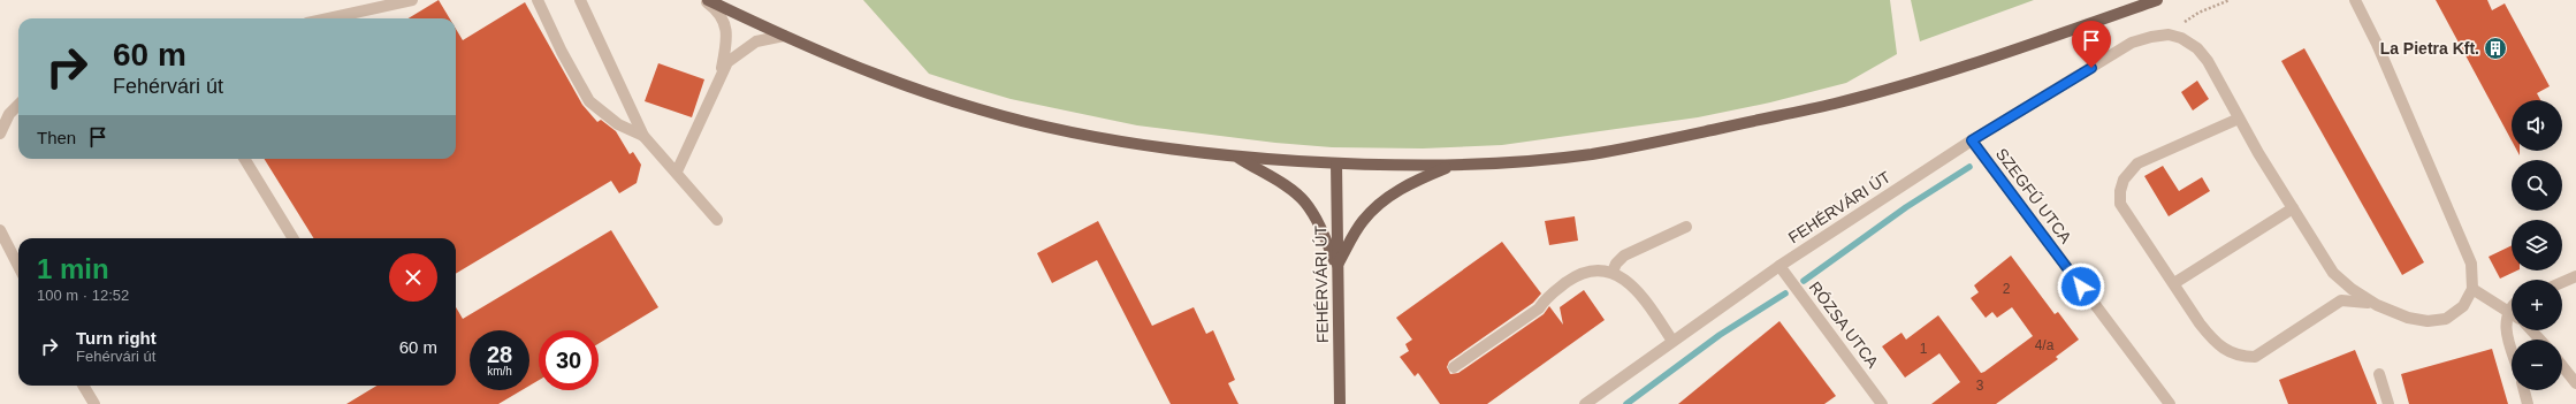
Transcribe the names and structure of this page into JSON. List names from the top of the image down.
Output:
{
  "streets": {
    "main road": ["FEHÉRVÁRI ÚT"],
    "street": ["SZEGFŰ UTCA", "RÓZSA UTCA"]
  },
  "crossings": [
    ["SZEGFŰ UTCA", "FEHÉRVÁRI ÚT"],
    ["FEHÉRVÁRI ÚT", "RÓZSA UTCA"]
  ],
  "places": {
    "building": ["La Pietra Kft."]
  },
  "house_numbers": [
    "2",
    "4/a",
    "1",
    "3"
  ],
  "page": {
    "turn": ["60 m", "Fehérvári út"],
    "map_buttons": ["+", "−"],
    "then": "Then",
    "heading": ["1 min", "100 m · 12:52"],
    "list": [
      {
        "name": "Turn right",
        "note": "Fehérvári út",
        "value": "60 m"
      }
    ],
    "speed": "28 km/h",
    "limit": "30"
  }
}
